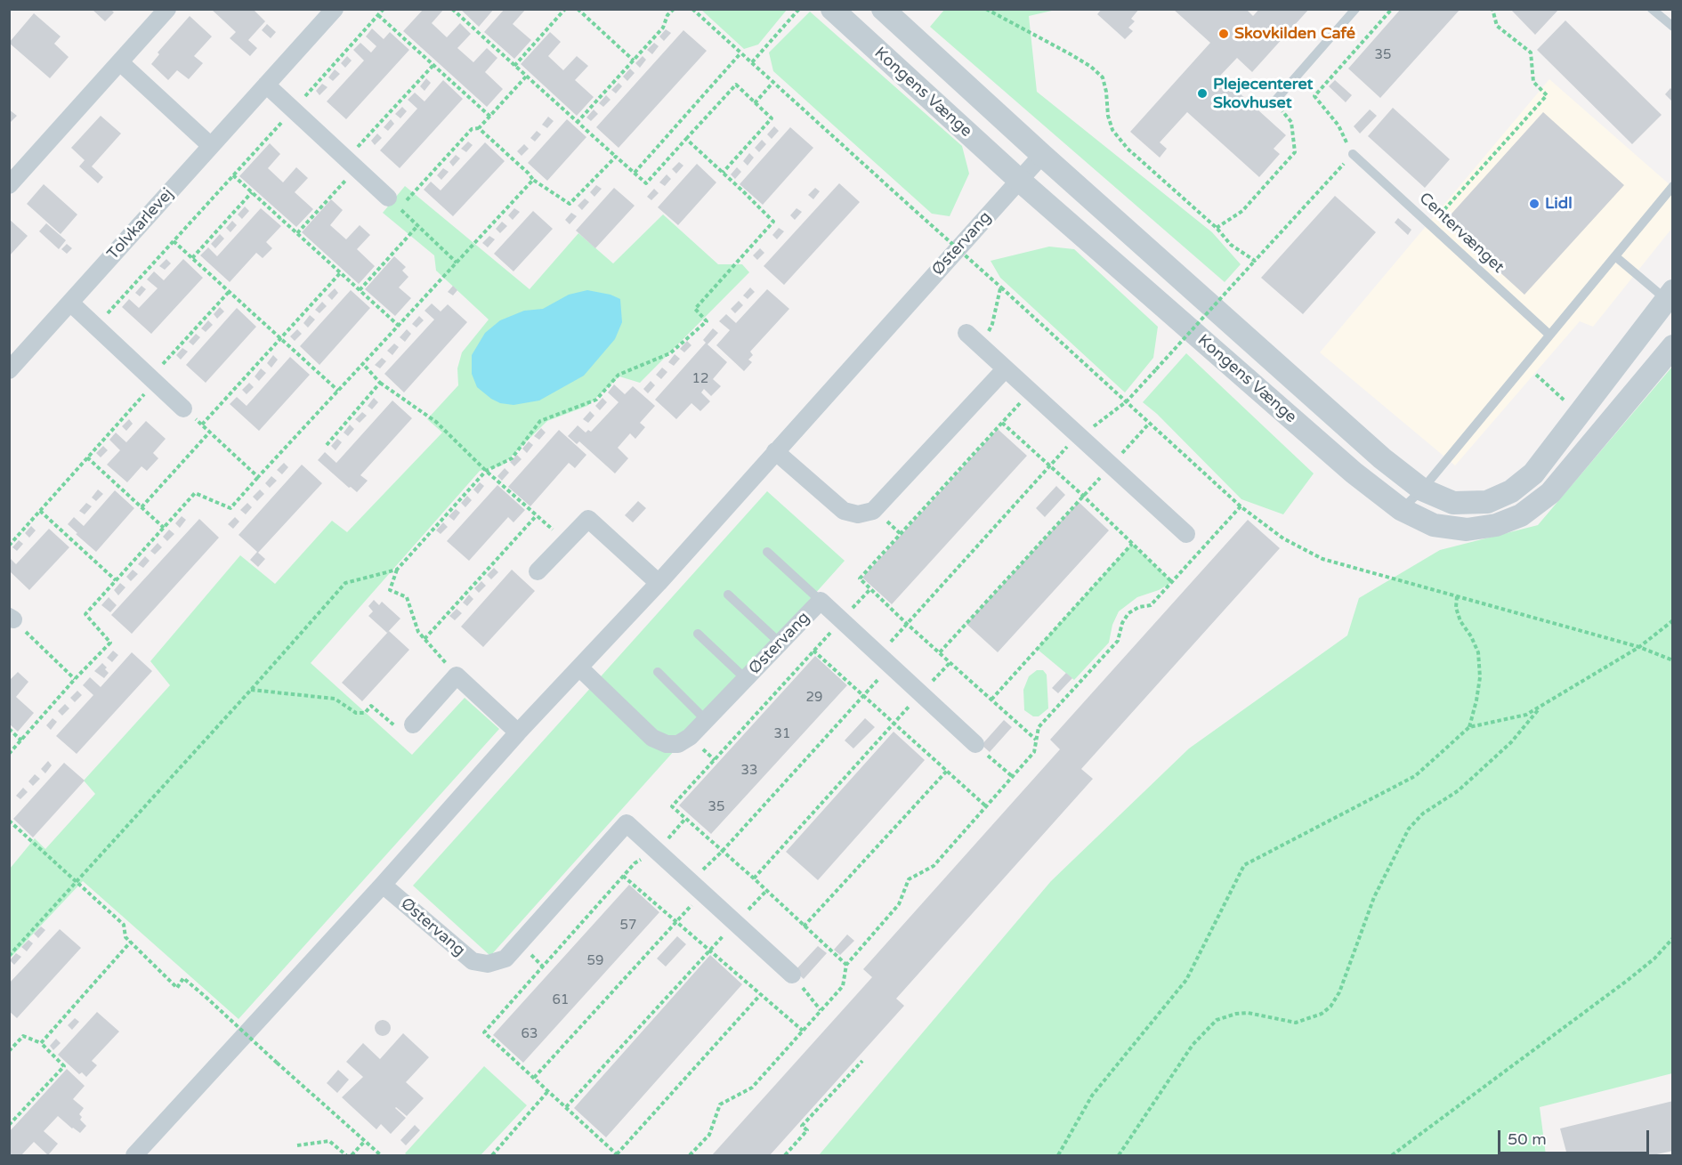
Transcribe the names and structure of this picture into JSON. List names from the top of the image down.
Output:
{
  "streets": {
    "street": ["Kongens Vænge", "Tolvkarlevej", "Østervang"],
    "lane": ["Centervænget"]
  },
  "crossings": [
    ["Kongens Vænge", "Østervang"]
  ],
  "places": ["Skovkilden Café", "Plejecenteret Skovhuset", "Lidl"],
  "house_numbers": [
    "35",
    "12",
    "29",
    "31",
    "33",
    "35",
    "57",
    "59",
    "61",
    "63"
  ],
  "scale_bar": "50 m"
}
